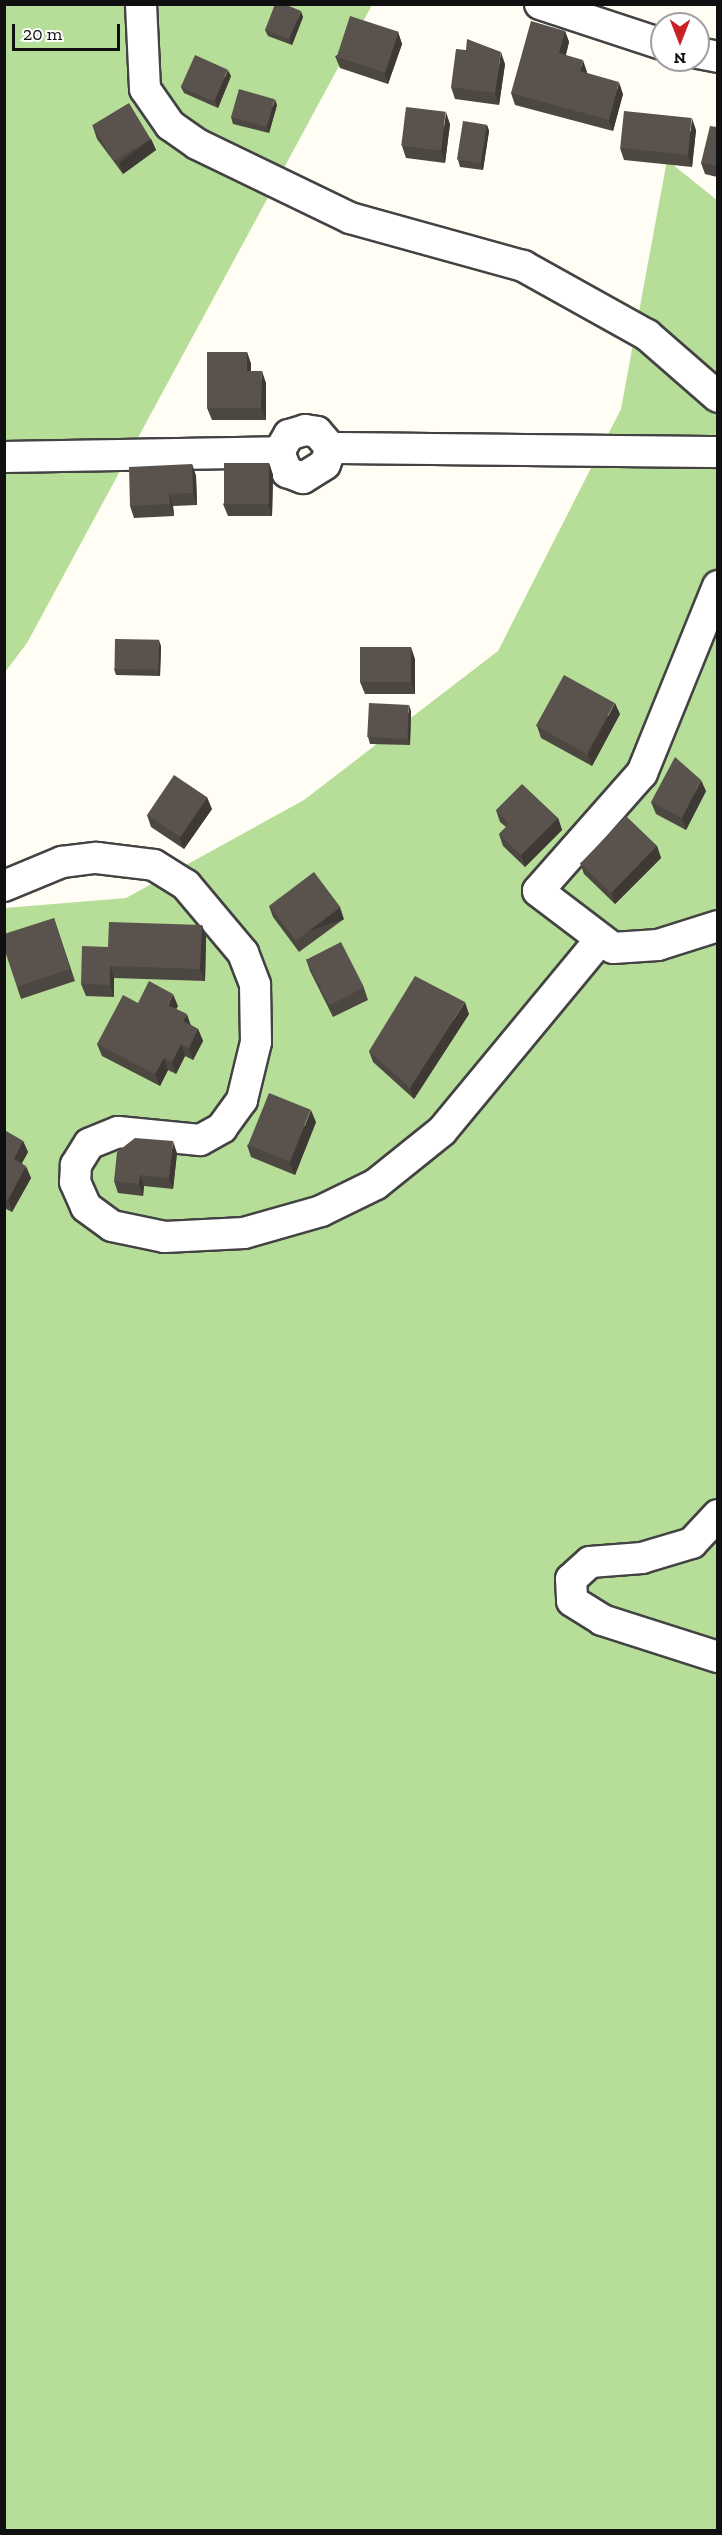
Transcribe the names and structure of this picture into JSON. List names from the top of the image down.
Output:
{
  "scale_bar": "20 m",
  "north": "bottom"
}
